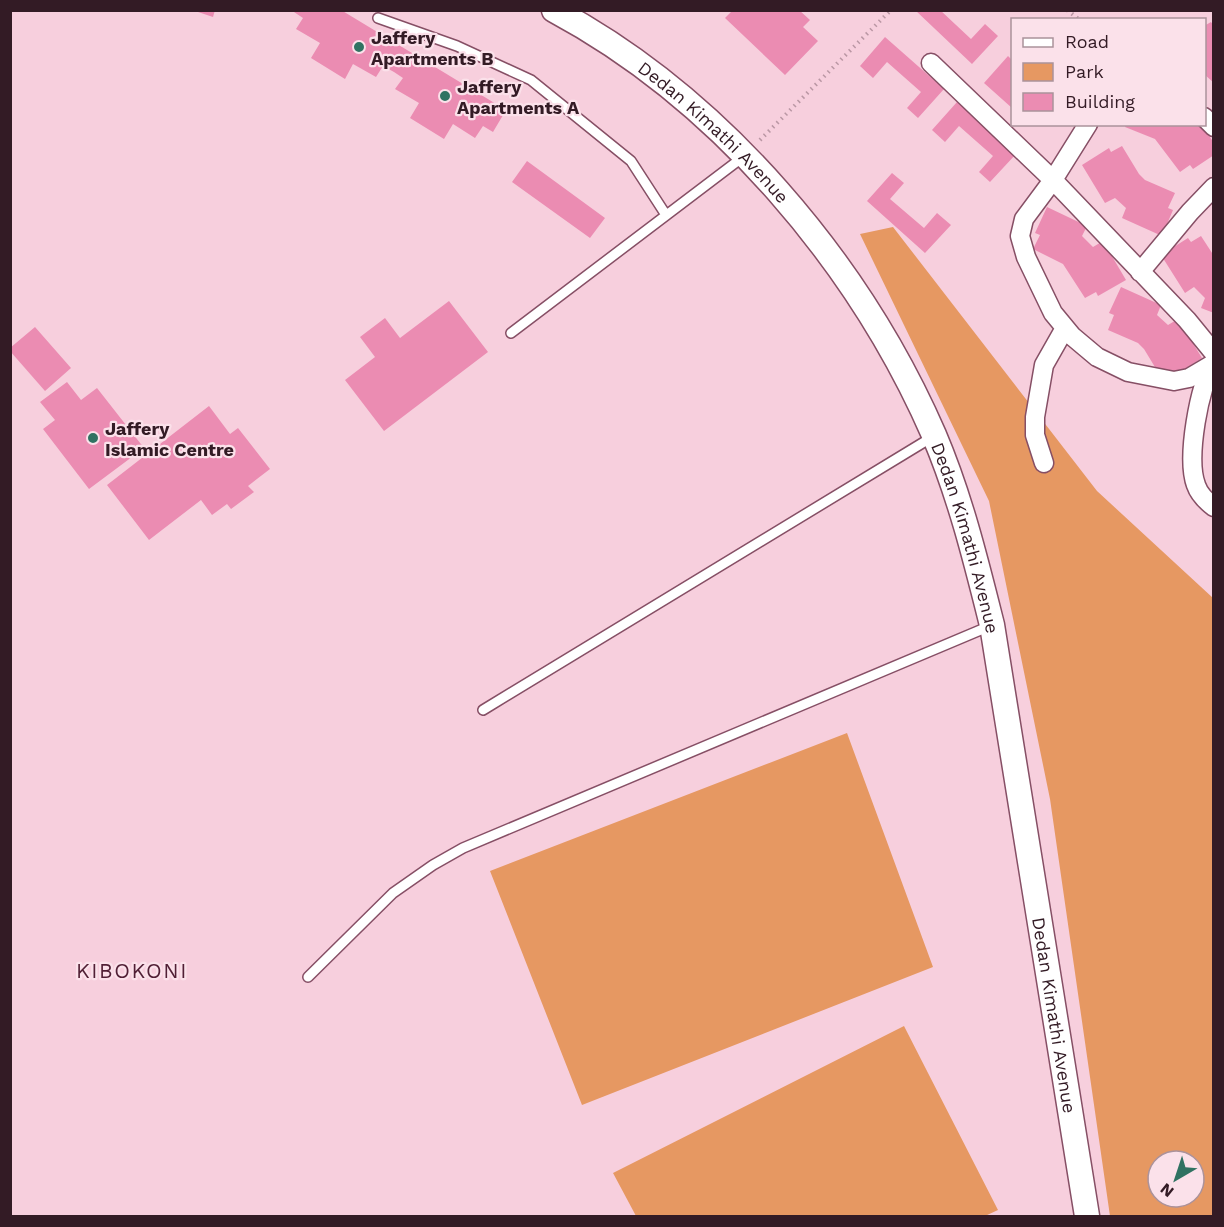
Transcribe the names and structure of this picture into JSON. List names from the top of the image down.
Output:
{
  "streets": {
    "street": ["Dedan Kimathi Avenue"]
  },
  "districts": ["KIBOKONI"],
  "places": ["Jaffery Apartments B", "Jaffery Apartments A", "Jaffery Islamic Centre"],
  "legend": ["Road", "Park", "Building"],
  "north": "bottom left"
}
